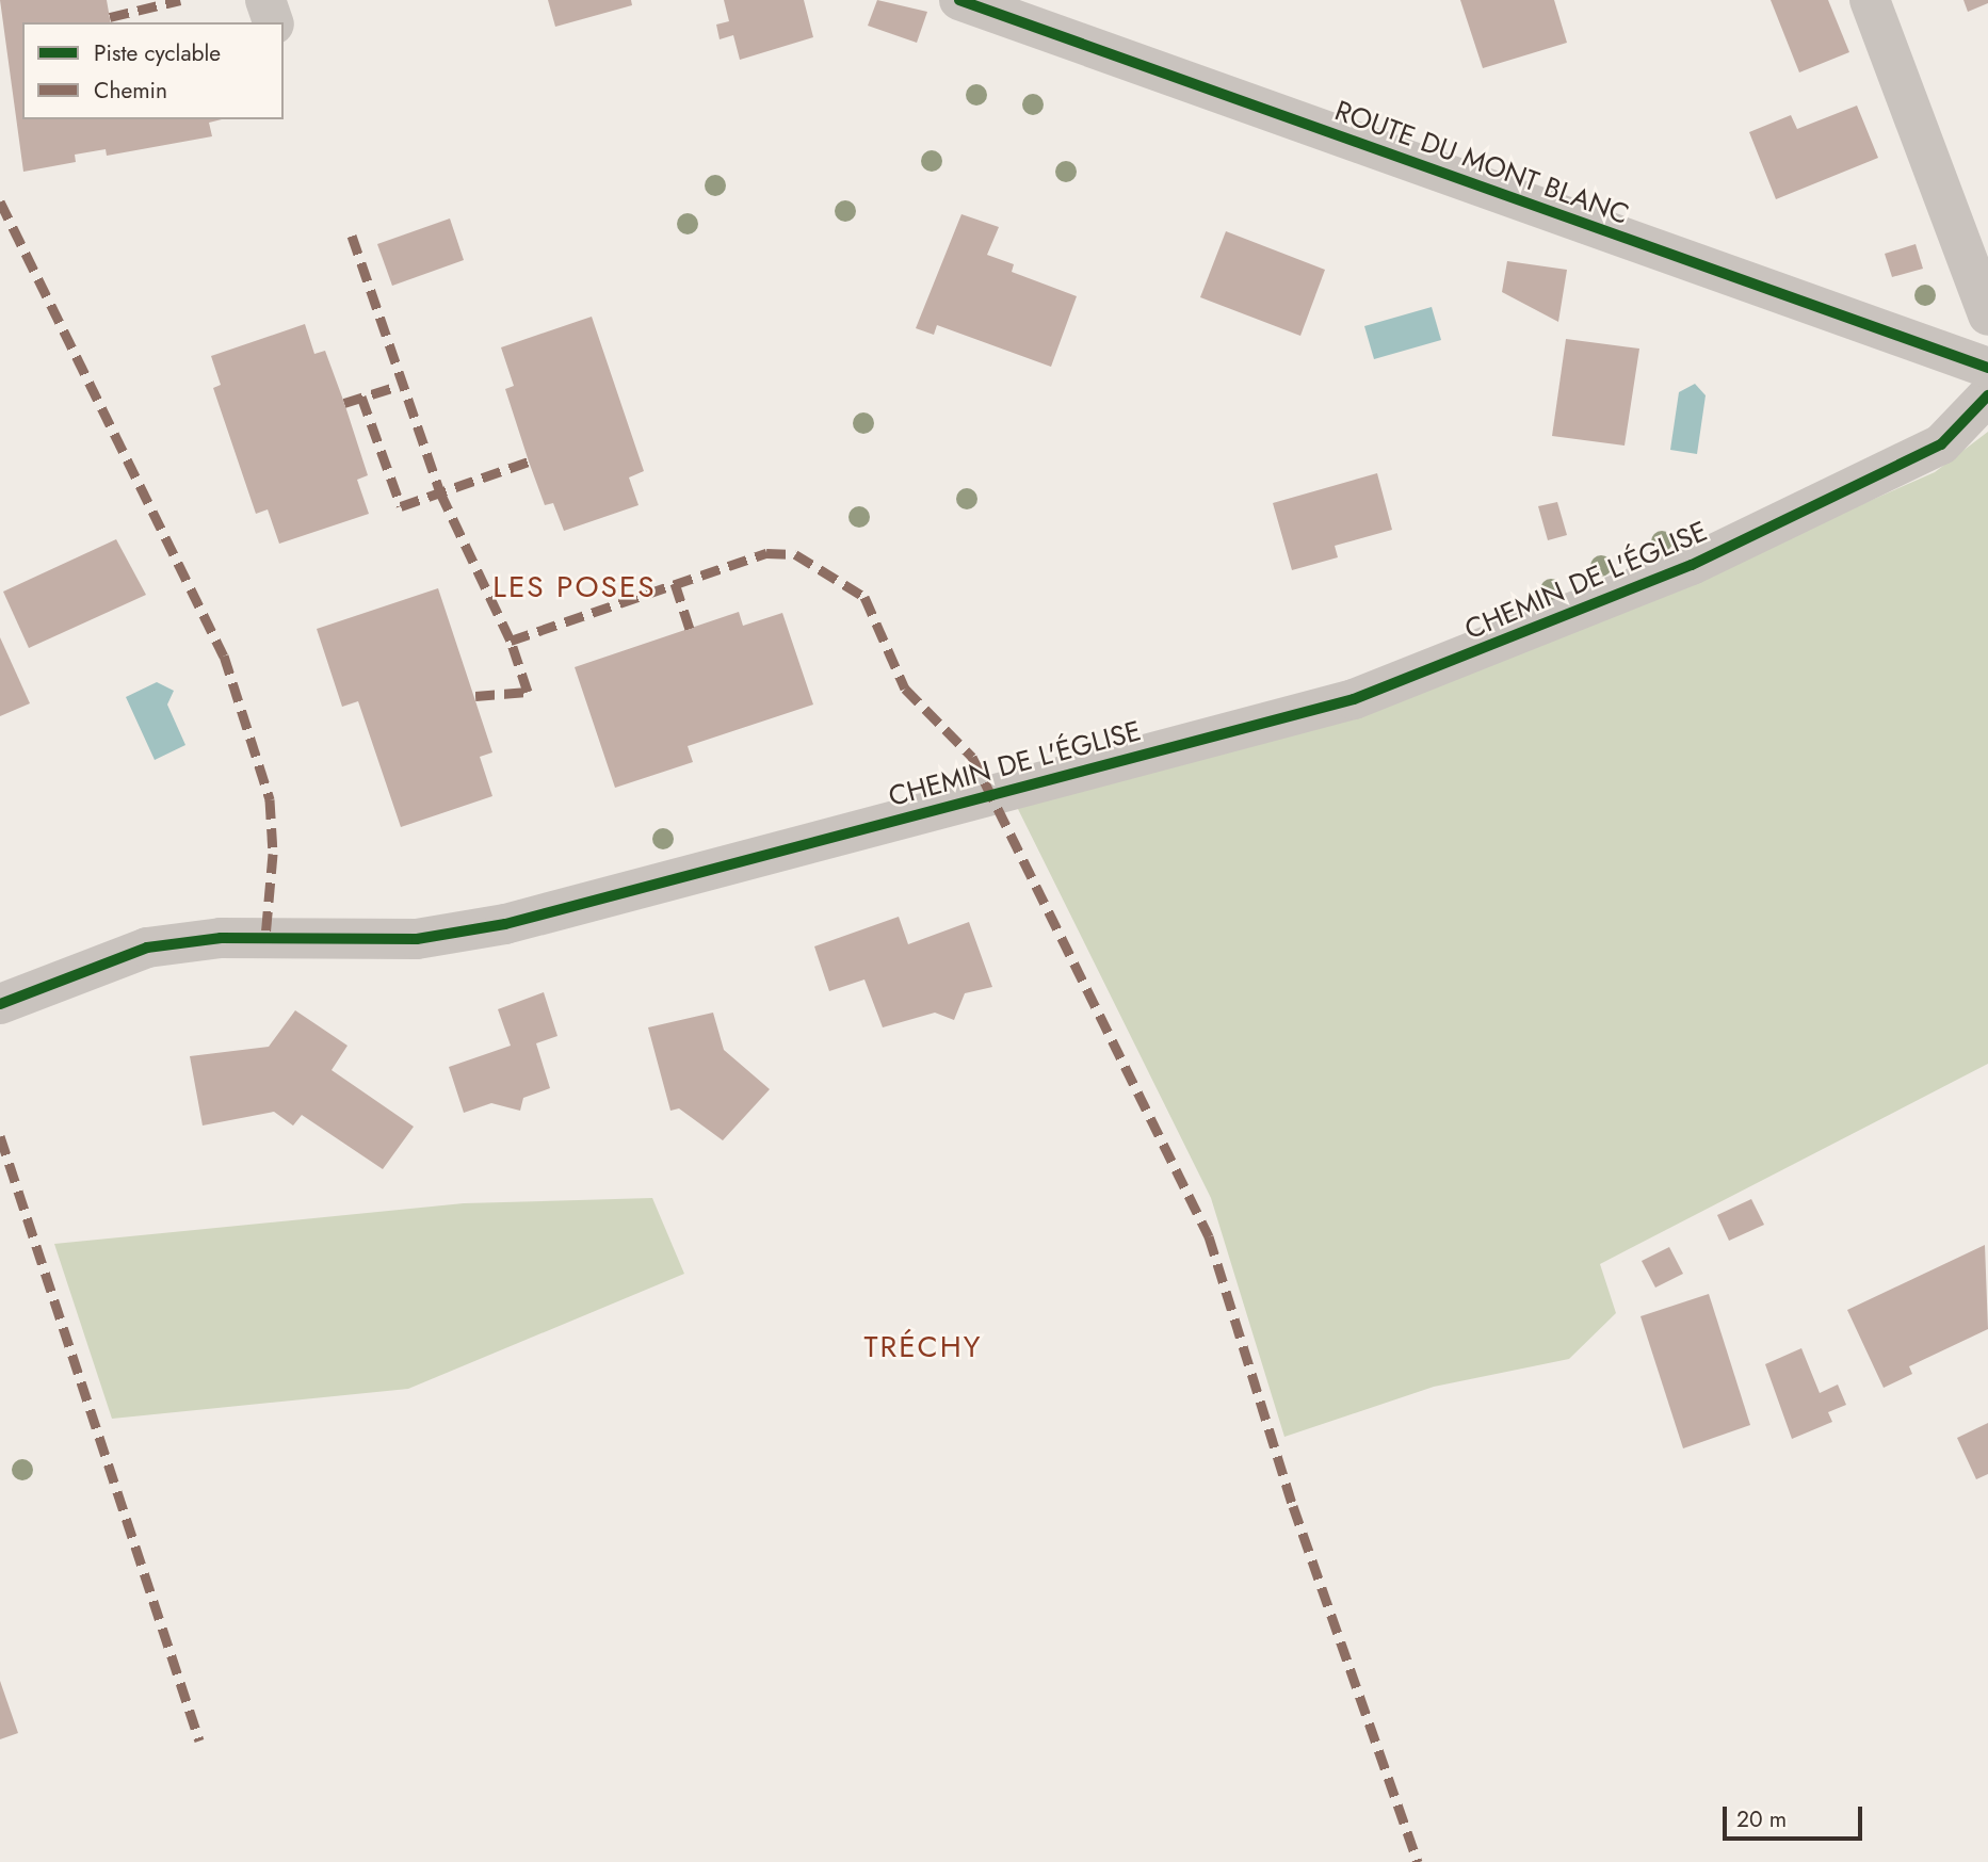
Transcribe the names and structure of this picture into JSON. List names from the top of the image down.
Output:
{
  "streets": {
    "street": ["ROUTE DU MONT BLANC", "CHEMIN DE L'ÉGLISE"]
  },
  "districts": ["LES POSES", "TRÉCHY"],
  "legend": ["Piste cyclable", "Chemin"],
  "scale_bar": "20 m"
}
